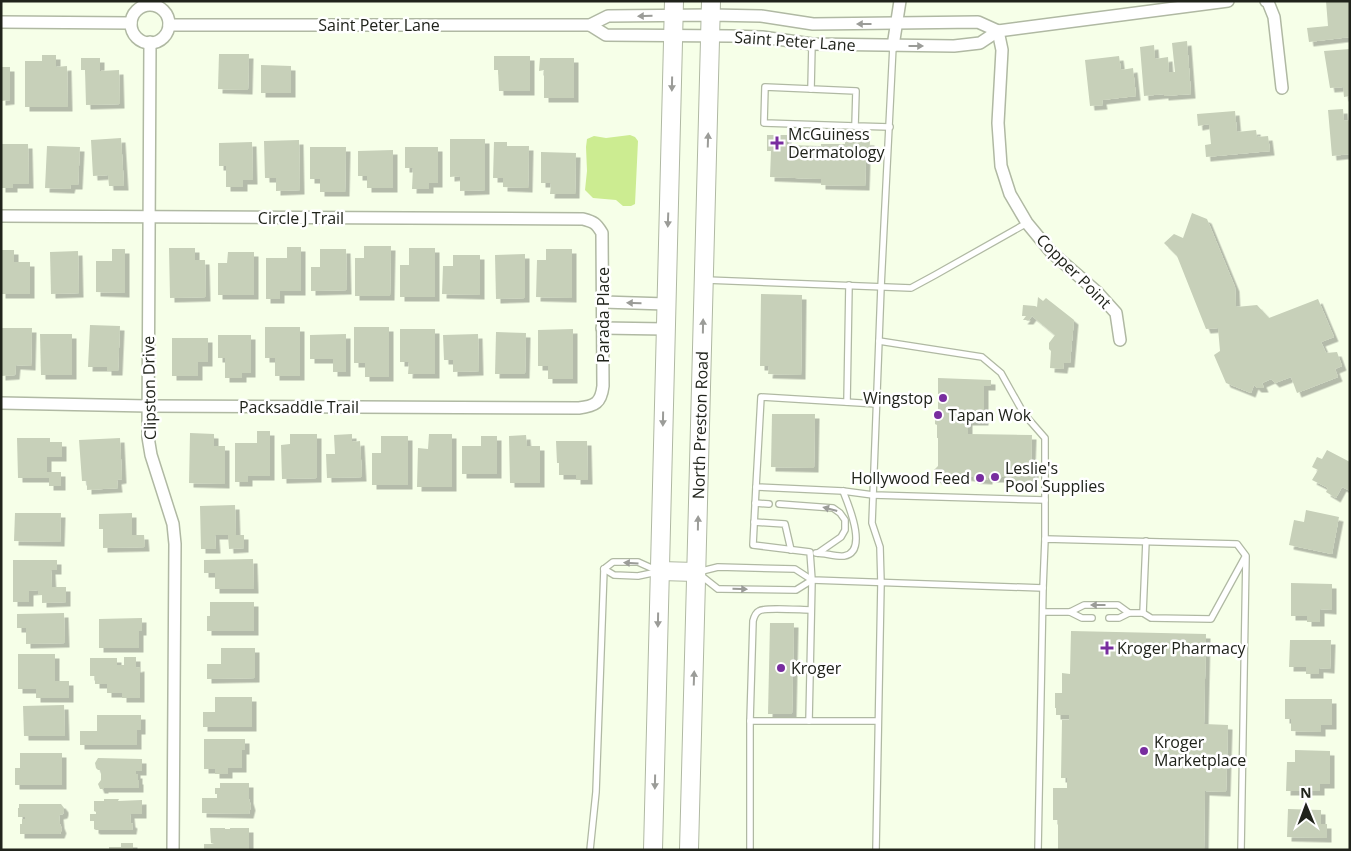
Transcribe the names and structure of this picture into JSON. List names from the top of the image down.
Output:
{
  "streets": {
    "main road": ["North Preston Road"],
    "street": [
      "Saint Peter Lane",
      "Circle J Trail",
      "Copper Point",
      "Parada Place",
      "Clipston Drive",
      "Packsaddle Trail"
    ]
  },
  "crossings": [
    ["Saint Peter Lane", "Copper Point"],
    ["Saint Peter Lane", "Clipston Drive"],
    ["Saint Peter Lane", "North Preston Road"],
    ["Circle J Trail", "Parada Place"],
    ["Circle J Trail", "Clipston Drive"],
    ["Parada Place", "Packsaddle Trail"],
    ["Clipston Drive", "Packsaddle Trail"]
  ],
  "places": {
    "health": ["McGuiness Dermatology", "Kroger Pharmacy"],
    "other": [
      "Wingstop",
      "Tapan Wok",
      "Leslie's Pool Supplies",
      "Hollywood Feed",
      "Kroger",
      "Kroger Marketplace"
    ]
  },
  "north": "top"
}
